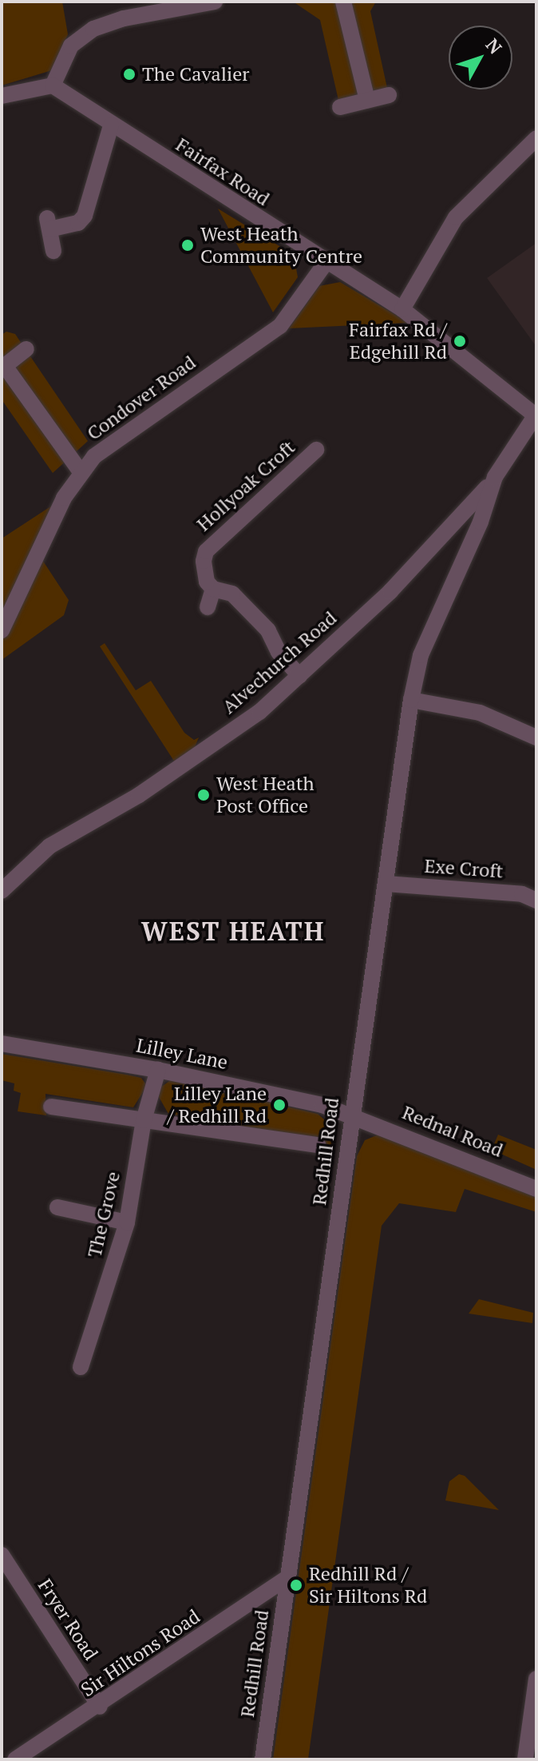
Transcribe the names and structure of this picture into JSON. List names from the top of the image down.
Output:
{
  "streets": {
    "street": [
      "Fairfax Road",
      "Condover Road",
      "Hollyoak Croft",
      "Alvechurch Road",
      "Exe Croft",
      "Lilley Lane",
      "Rednal Road",
      "Redhill Road",
      "The Grove",
      "Fryer Road",
      "Sir Hiltons Road"
    ]
  },
  "crossings": [
    ["Fairfax Road", "Condover Road"],
    ["Fairfax Road", "Redhill Road"],
    ["Alvechurch Road", "Redhill Road"],
    ["Exe Croft", "Redhill Road"],
    ["Lilley Lane", "Rednal Road"],
    ["Lilley Lane", "Redhill Road"],
    ["Lilley Lane", "The Grove"],
    ["Rednal Road", "Redhill Road"],
    ["Redhill Road", "Sir Hiltons Road"],
    ["Fryer Road", "Sir Hiltons Road"]
  ],
  "districts": ["WEST HEATH"],
  "places": [
    "The Cavalier",
    "West Heath Community Centre",
    "Fairfax Rd / Edgehill Rd",
    "West Heath Post Office",
    "Lilley Lane / Redhill Rd",
    "Redhill Rd / Sir Hiltons Rd"
  ],
  "north": "top right"
}
